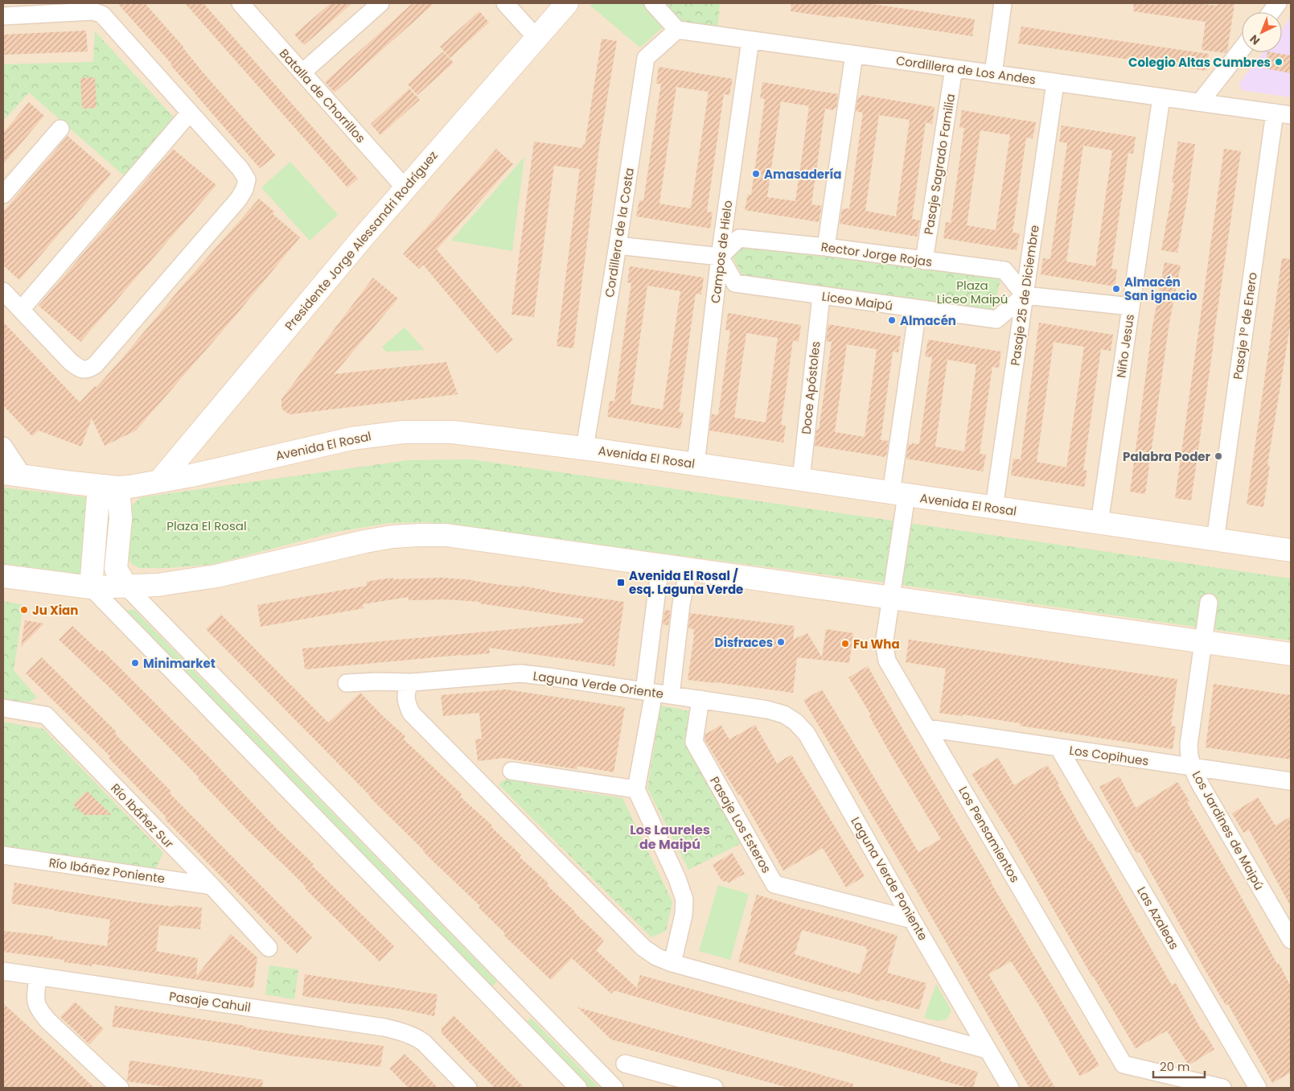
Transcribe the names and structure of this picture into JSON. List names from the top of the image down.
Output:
{
  "streets": {
    "street": [
      "Cordillera de Los Andes",
      "Batalla de Chorrillos",
      "Pasaje Sagrado Familia",
      "Cordillera de la Costa",
      "Presidente Jorge Alessandri Rodríguez",
      "Campos de Hielo",
      "Rector Jorge Rojas",
      "Pasaje 25 de Diciembre",
      "Liceo Maipú",
      "Pasaje 1º de Enero",
      "Niño Jesus",
      "Doce Apóstoles",
      "Avenida El Rosal",
      "Laguna Verde Oriente",
      "Los Copihues",
      "Río Ibáñez Sur",
      "Pasaje Los Esteros",
      "Los Jardines de Maipú",
      "Los Pensamientos",
      "Río Ibáñez Poniente",
      "Laguna Verde Poniente",
      "Las Azaleas",
      "Pasaje Cahuil"
    ]
  },
  "crossings": [
    ["Cordillera de Los Andes", "Pasaje Sagrado Familia"],
    ["Cordillera de Los Andes", "Cordillera de la Costa"],
    ["Cordillera de Los Andes", "Campos de Hielo"],
    ["Cordillera de Los Andes", "Pasaje 25 de Diciembre"],
    ["Cordillera de Los Andes", "Pasaje 1º de Enero"],
    ["Cordillera de Los Andes", "Niño Jesus"],
    ["Batalla de Chorrillos", "Presidente Jorge Alessandri Rodríguez"],
    ["Pasaje Sagrado Familia", "Rector Jorge Rojas"],
    ["Cordillera de la Costa", "Avenida El Rosal"],
    ["Presidente Jorge Alessandri Rodríguez", "Avenida El Rosal"],
    ["Campos de Hielo", "Rector Jorge Rojas"],
    ["Campos de Hielo", "Liceo Maipú"],
    ["Campos de Hielo", "Avenida El Rosal"],
    ["Rector Jorge Rojas", "Pasaje 25 de Diciembre"],
    ["Rector Jorge Rojas", "Liceo Maipú"],
    ["Pasaje 25 de Diciembre", "Liceo Maipú"],
    ["Pasaje 25 de Diciembre", "Avenida El Rosal"],
    ["Liceo Maipú", "Doce Apóstoles"],
    ["Pasaje 1º de Enero", "Avenida El Rosal"],
    ["Niño Jesus", "Avenida El Rosal"],
    ["Doce Apóstoles", "Avenida El Rosal"],
    ["Avenida El Rosal", "Los Pensamientos"],
    ["Laguna Verde Oriente", "Pasaje Los Esteros"],
    ["Laguna Verde Oriente", "Laguna Verde Poniente"],
    ["Los Copihues", "Los Jardines de Maipú"],
    ["Los Copihues", "Los Pensamientos"],
    ["Los Copihues", "Las Azaleas"],
    ["Río Ibáñez Sur", "Río Ibáñez Poniente"],
    ["Pasaje Los Esteros", "Laguna Verde Poniente"]
  ],
  "districts": ["Los Laureles de Maipú"],
  "parks": ["Plaza Liceo Maipú", "Plaza El Rosal"],
  "places": {
    "other": [
      "Colegio Altas Cumbres",
      "Amasadería",
      "Almacén San ignacio",
      "Almacén",
      "Palabra Poder",
      "Ju Xian",
      "Disfraces",
      "Fu Wha",
      "Minimarket"
    ],
    "transit": ["Avenida El Rosal / esq. Laguna Verde"]
  },
  "scale_bar": "20 m",
  "north": "bottom left"
}
